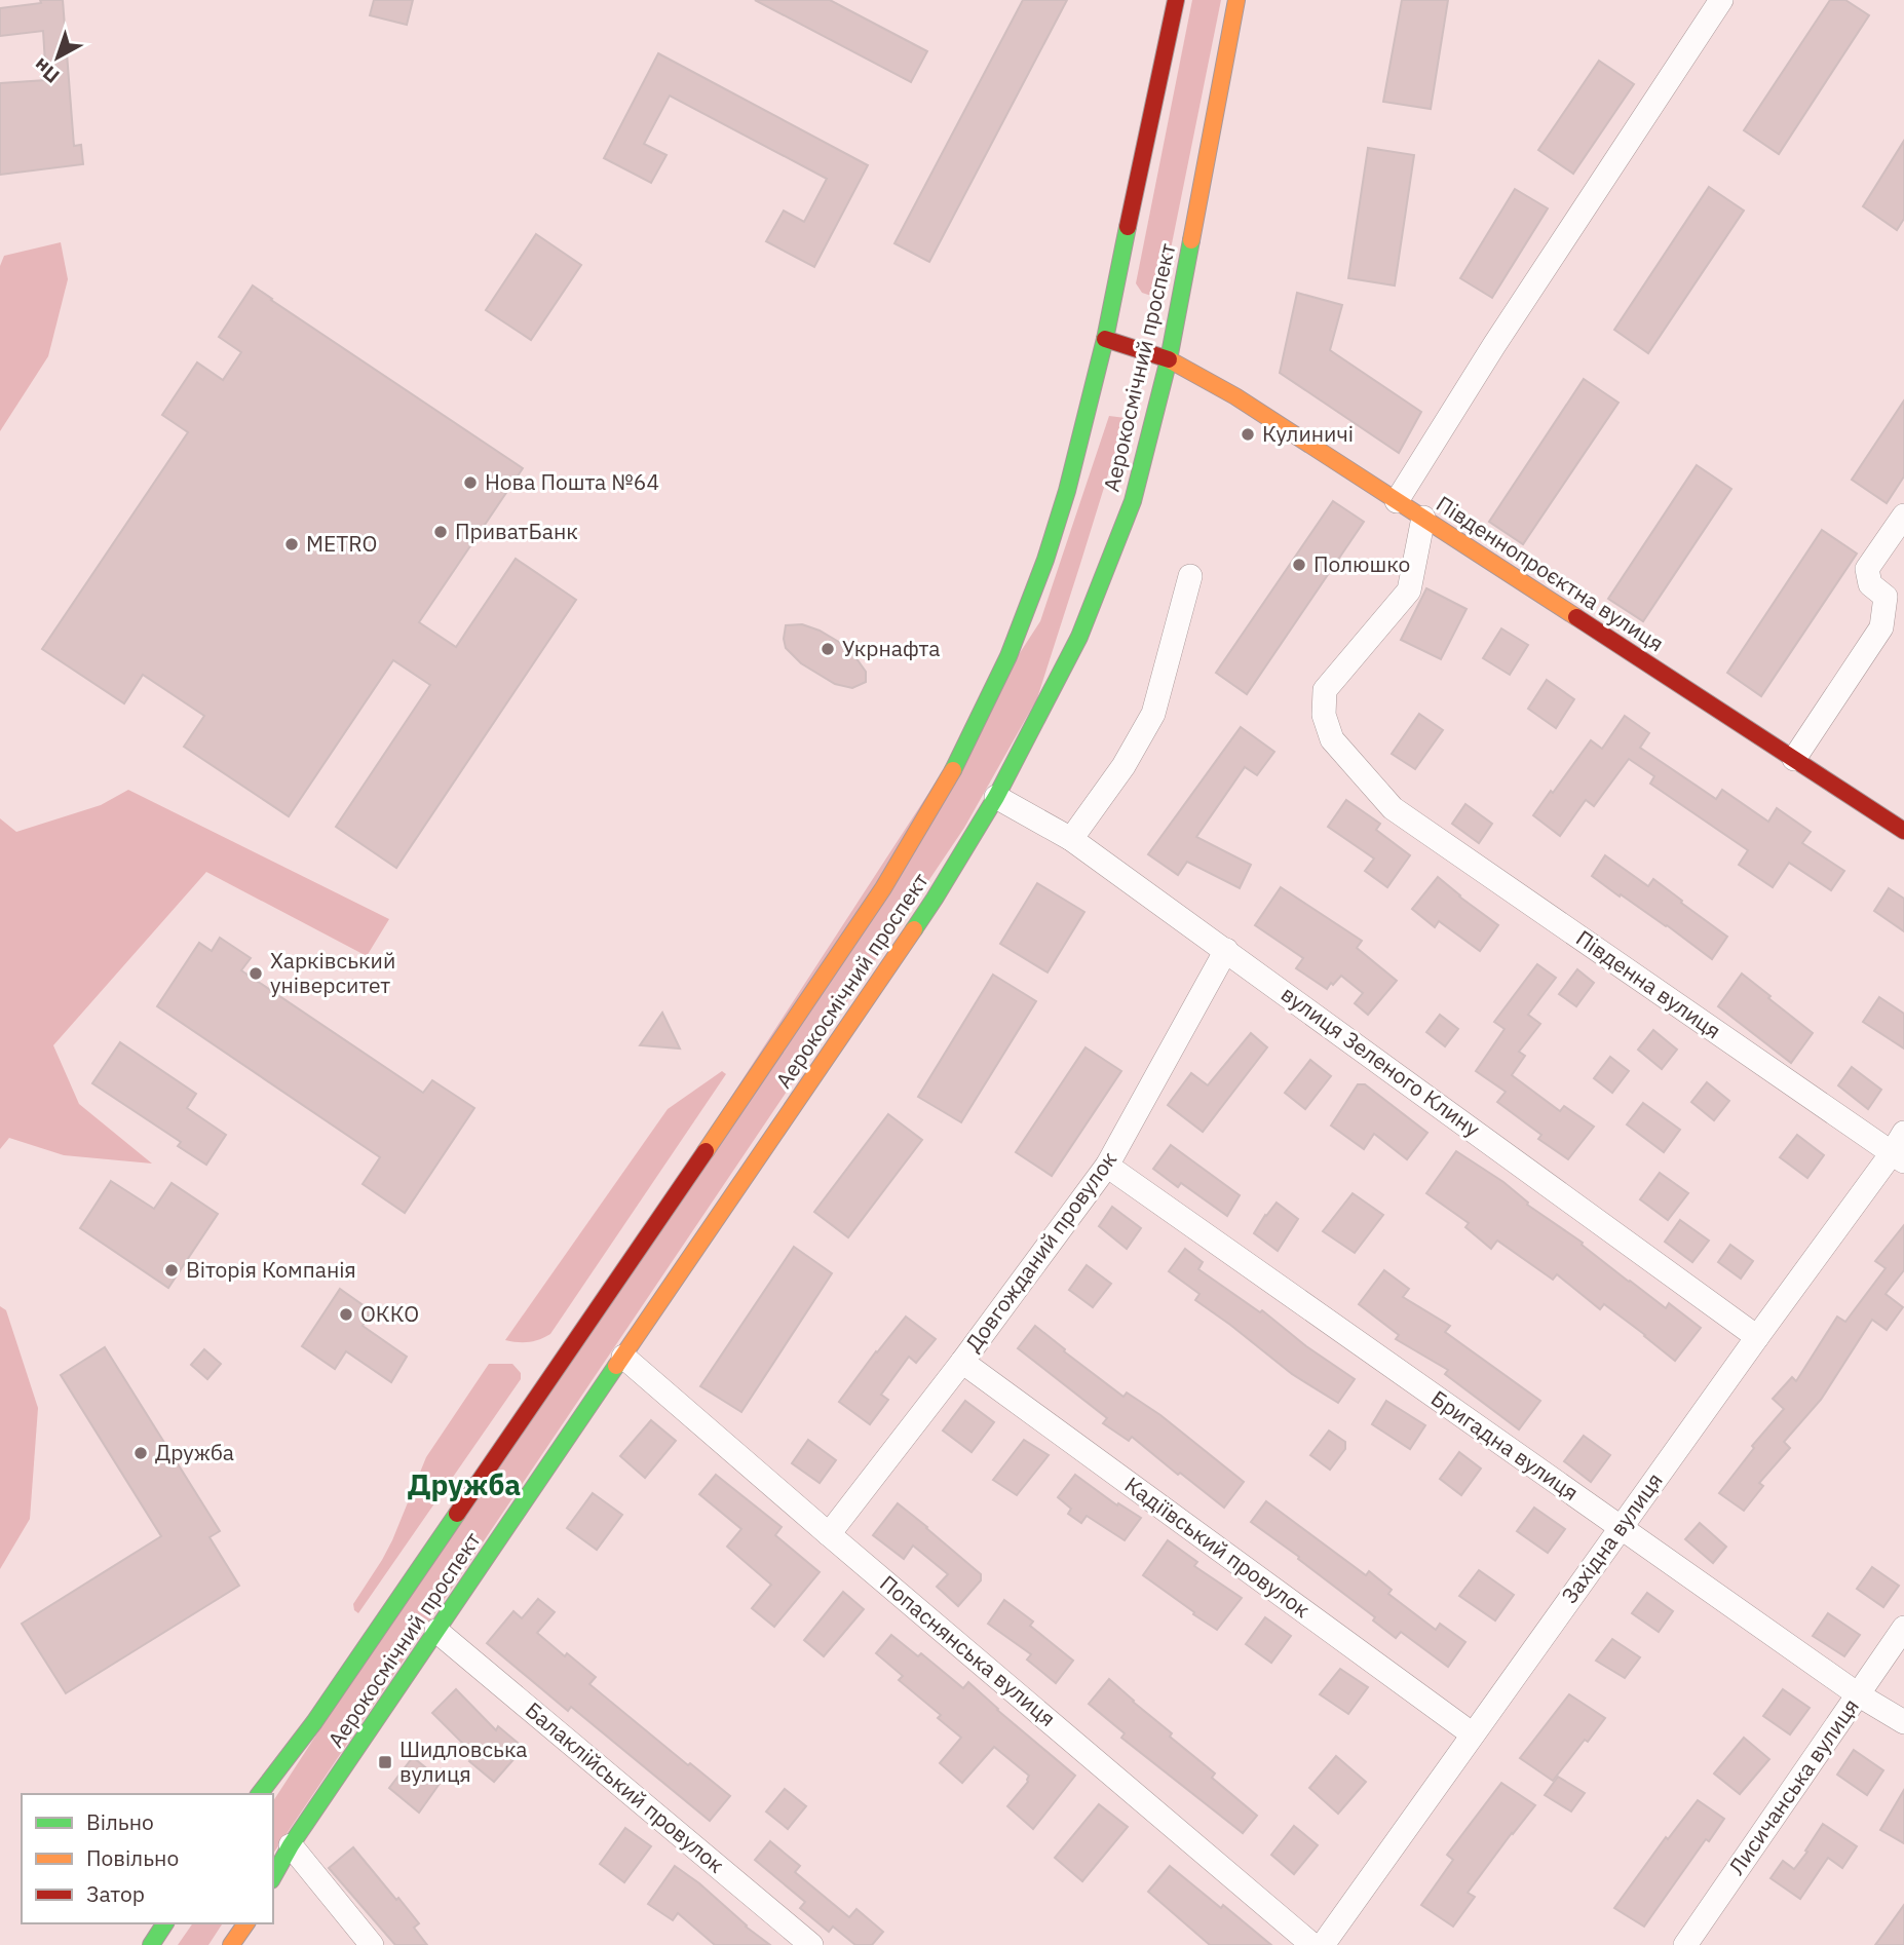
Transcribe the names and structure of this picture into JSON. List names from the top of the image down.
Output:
{
  "streets": {
    "main road": ["Аерокосмічний проспект", "Південнопроєктна вулиця"],
    "street": [
      "Південна вулиця",
      "вулиця Зеленого Клину",
      "Довгожданий провулок",
      "Бригадна вулиця",
      "Західна вулиця",
      "Кадіївський провулок",
      "Попаснянська вулиця",
      "Лисичанська вулиця",
      "Балаклійський провулок"
    ]
  },
  "crossings": [
    ["Аерокосмічний проспект", "Південнопроєктна вулиця"],
    ["Аерокосмічний проспект", "вулиця Зеленого Клину"],
    ["Аерокосмічний проспект", "Попаснянська вулиця"],
    ["Аерокосмічний проспект", "Балаклійський провулок"],
    ["Південнопроєктна вулиця", "Південна вулиця"],
    ["Південна вулиця", "Західна вулиця"],
    ["вулиця Зеленого Клину", "Довгожданий провулок"],
    ["вулиця Зеленого Клину", "Західна вулиця"],
    ["Довгожданий провулок", "Бригадна вулиця"],
    ["Довгожданий провулок", "Кадіївський провулок"],
    ["Довгожданий провулок", "Попаснянська вулиця"],
    ["Бригадна вулиця", "Західна вулиця"],
    ["Бригадна вулиця", "Лисичанська вулиця"],
    ["Західна вулиця", "Кадіївський провулок"]
  ],
  "districts": ["Дружба"],
  "places": {
    "other": [
      "Кулиничі",
      "Нова Пошта №64",
      "ПриватБанк",
      "METRO",
      "Полюшко",
      "Укрнафта",
      "Харківський університет",
      "Віторія Компанія",
      "ОККО",
      "Дружба"
    ],
    "transit": ["Шидловська вулиця"]
  },
  "legend": ["Вільно", "Повільно", "Затор"],
  "north": "bottom left"
}
